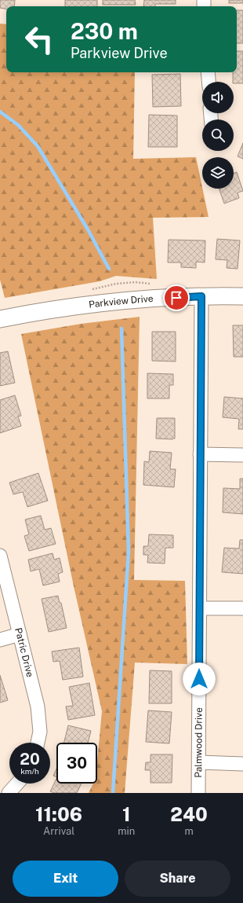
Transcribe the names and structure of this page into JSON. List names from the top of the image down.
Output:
{
  "streets": {
    "street": ["Parkview Drive", "Patric Drive", "Palmwood Drive"]
  },
  "crossings": [
    ["Parkview Drive", "Palmwood Drive"]
  ],
  "page": {
    "turn": ["230 m", "Parkview Drive"],
    "speed": "20 km/h",
    "limit": "30",
    "eta": [
      "11:06",
      "Arrival",
      "1",
      "min",
      "240",
      "m"
    ],
    "buttons": ["Exit", "Share"]
  }
}
